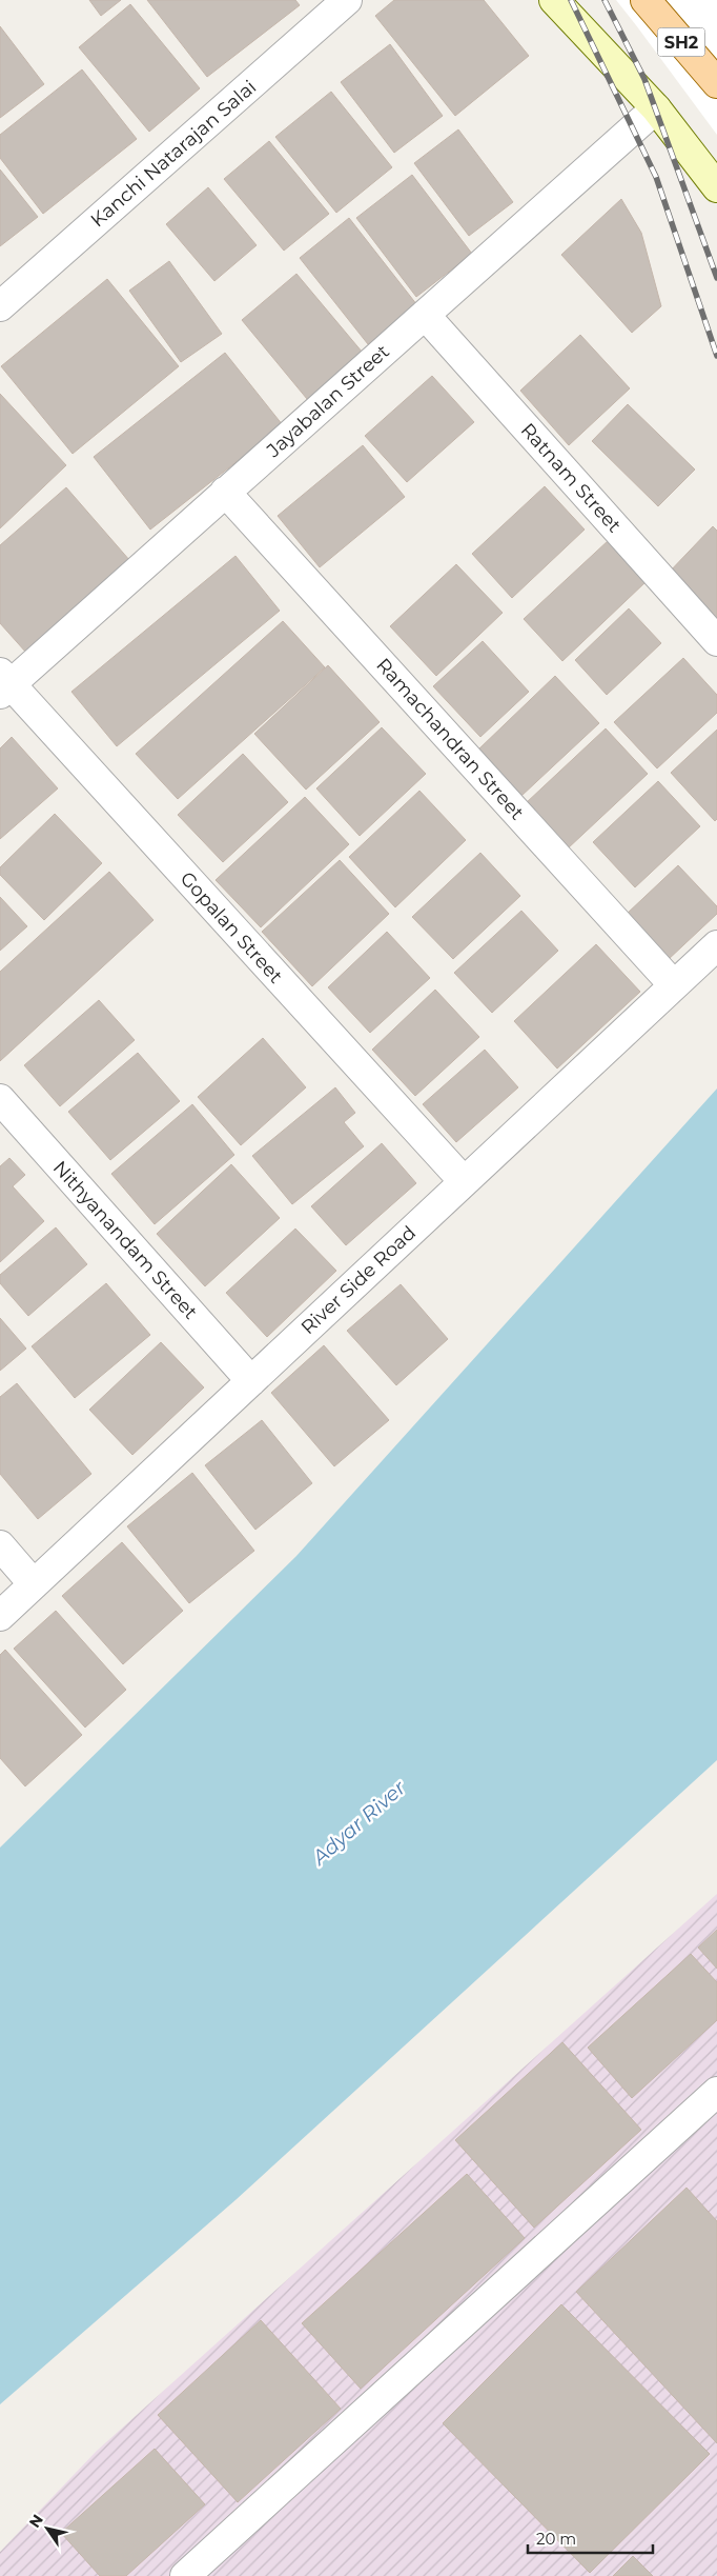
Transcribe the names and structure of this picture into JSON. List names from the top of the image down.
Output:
{
  "streets": {
    "main road": ["SH2"],
    "street": [
      "Kanchi Natarajan Salai",
      "Jayabalan Street",
      "Ratnam Street",
      "Ramachandran Street",
      "Gopalan Street",
      "Nithyanandam Street",
      "River Side Road"
    ]
  },
  "crossings": [
    ["Jayabalan Street", "Ratnam Street"],
    ["Jayabalan Street", "Ramachandran Street"],
    ["Jayabalan Street", "Gopalan Street"],
    ["Ramachandran Street", "River Side Road"],
    ["Gopalan Street", "River Side Road"],
    ["Nithyanandam Street", "River Side Road"]
  ],
  "water": ["Adyar River"],
  "scale_bar": "20 m",
  "north": "top left"
}
